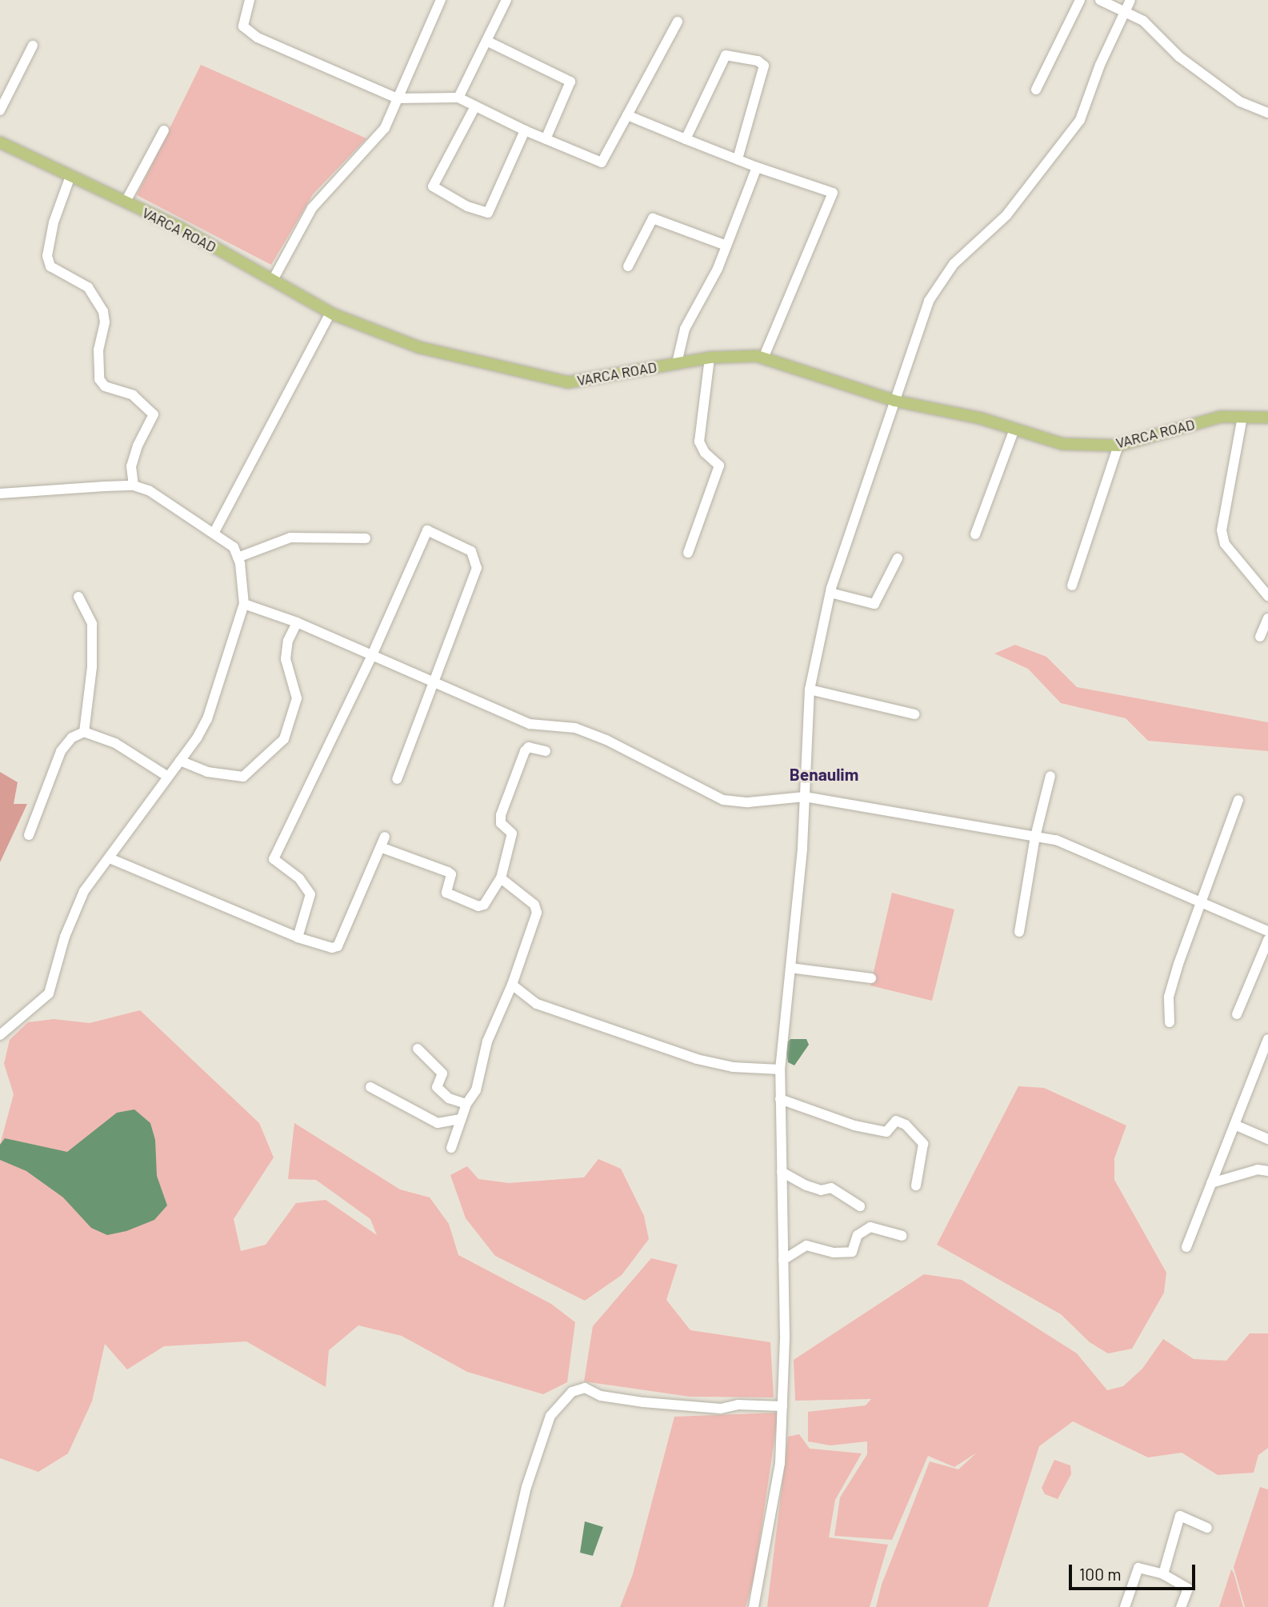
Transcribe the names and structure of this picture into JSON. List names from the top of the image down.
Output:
{
  "streets": {
    "main road": ["VARCA ROAD"]
  },
  "districts": ["Benaulim"],
  "scale_bar": "100 m"
}
